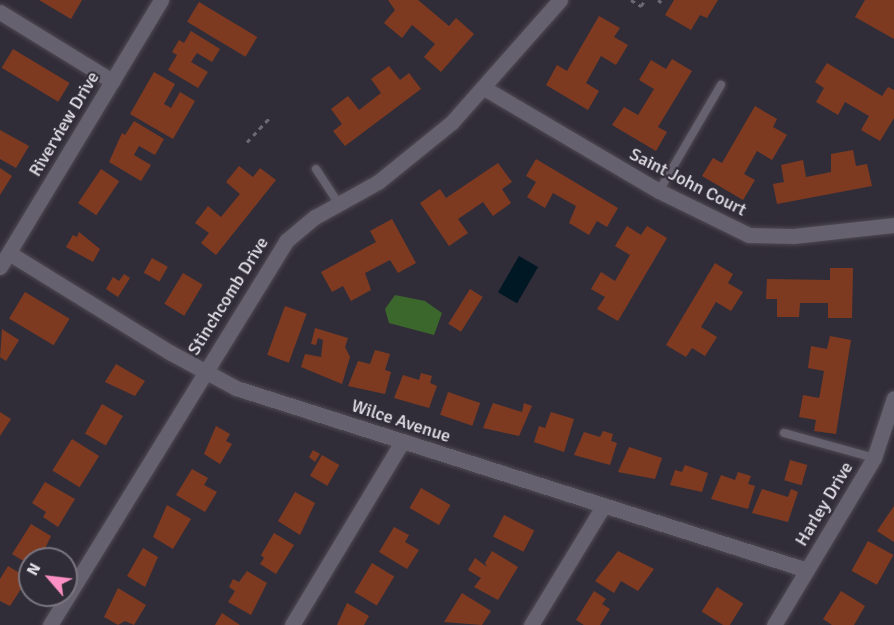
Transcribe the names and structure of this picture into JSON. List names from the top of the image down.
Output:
{
  "streets": {
    "street": [
      "Riverview Drive",
      "Saint John Court",
      "Stinchcomb Drive",
      "Wilce Avenue",
      "Harley Drive"
    ]
  },
  "crossings": [
    ["Riverview Drive", "Wilce Avenue"],
    ["Saint John Court", "Stinchcomb Drive"],
    ["Stinchcomb Drive", "Wilce Avenue"],
    ["Wilce Avenue", "Harley Drive"]
  ],
  "north": "top left"
}
